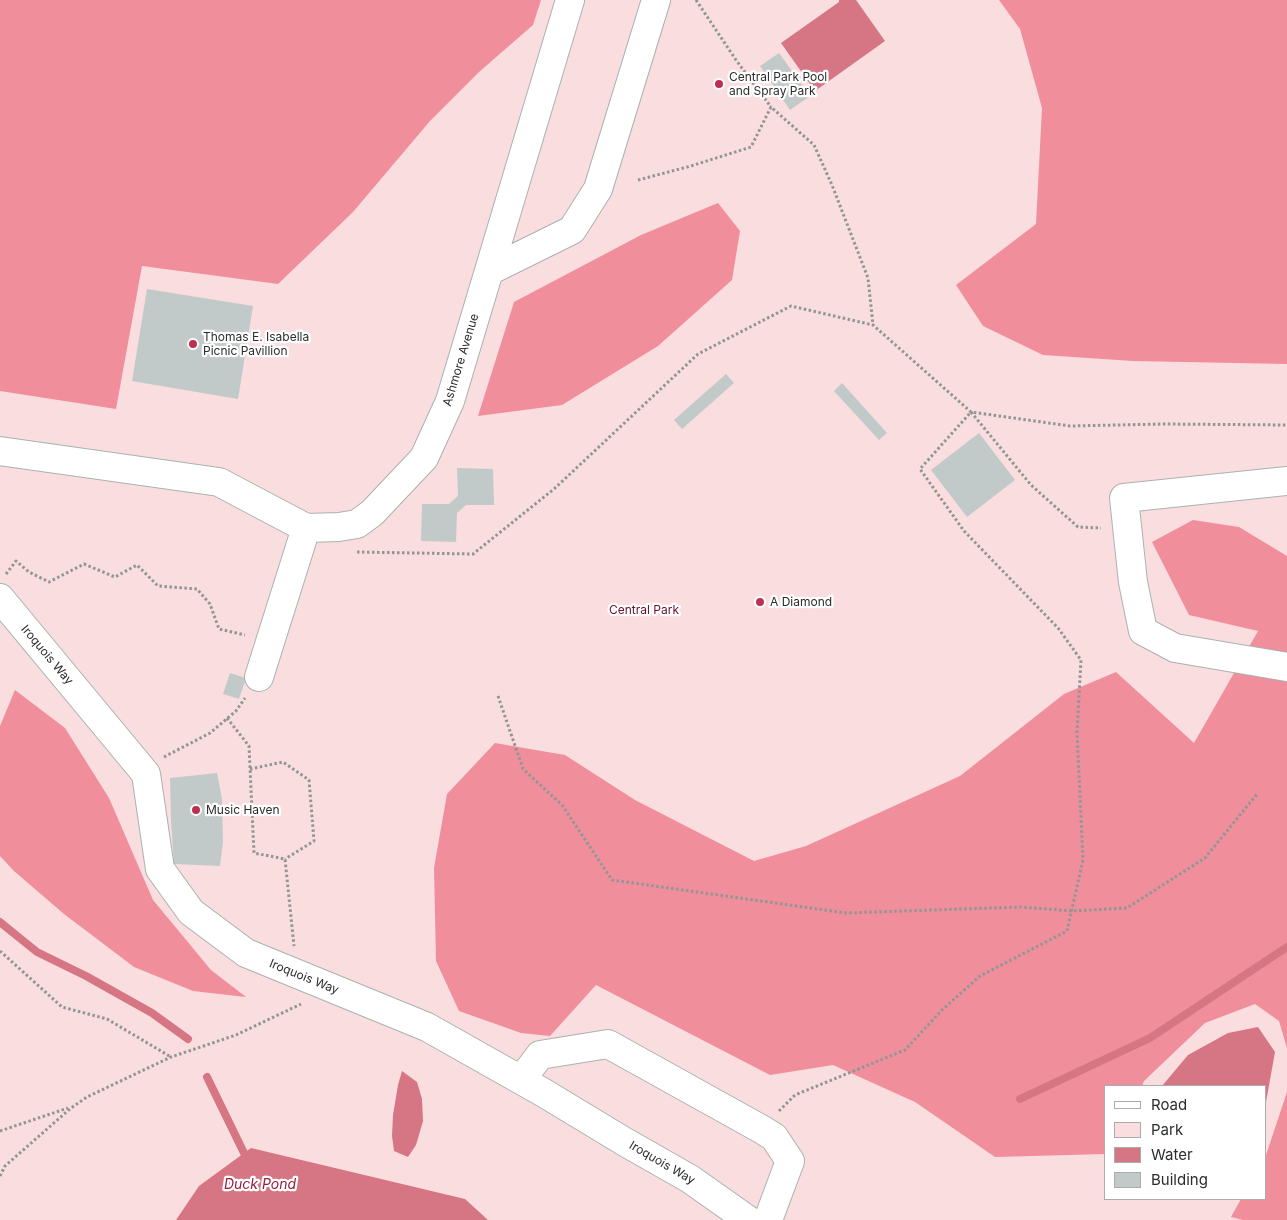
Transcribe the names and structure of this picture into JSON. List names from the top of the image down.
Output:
{
  "streets": {
    "street": ["Ashmore Avenue", "Iroquois Way"]
  },
  "water": ["Duck Pond"],
  "parks": ["Central Park"],
  "places": [
    "Central Park Pool and Spray Park",
    "Thomas E. Isabella Picnic Pavillion",
    "A Diamond",
    "Music Haven"
  ],
  "legend": [
    "Road",
    "Park",
    "Water",
    "Building"
  ]
}
